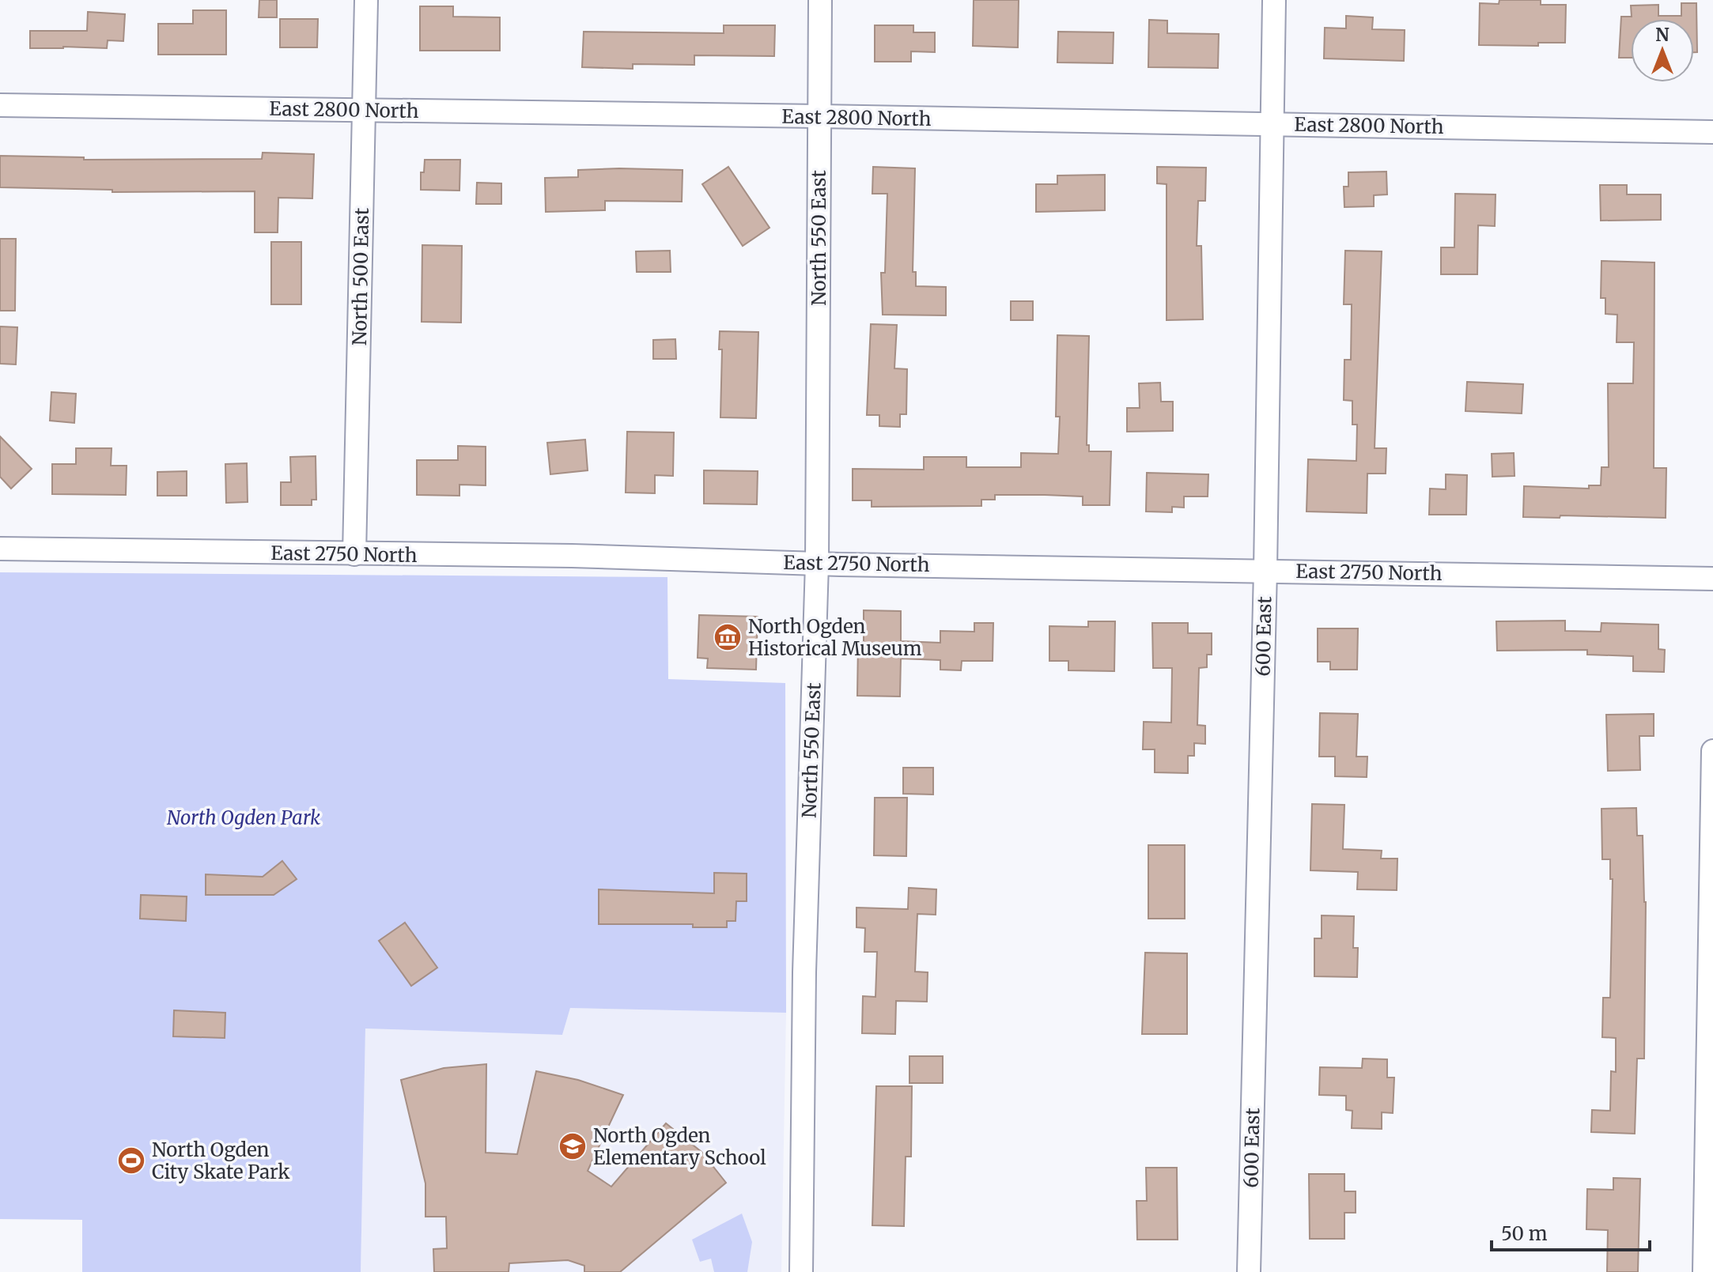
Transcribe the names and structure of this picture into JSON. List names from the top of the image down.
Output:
{
  "streets": {
    "street": [
      "East 2800 North",
      "North 550 East",
      "North 500 East",
      "East 2750 North",
      "600 East"
    ]
  },
  "crossings": [
    ["East 2800 North", "North 550 East"],
    ["East 2800 North", "North 500 East"],
    ["East 2800 North", "600 East"],
    ["North 550 East", "East 2750 North"],
    ["North 500 East", "East 2750 North"],
    ["East 2750 North", "600 East"]
  ],
  "parks": ["North Ogden Park"],
  "places": {
    "museum": ["North Ogden Historical Museum"],
    "school or university": ["North Ogden Elementary School"],
    "sports": ["North Ogden City Skate Park"]
  },
  "scale_bar": "50 m",
  "north": "top"
}
